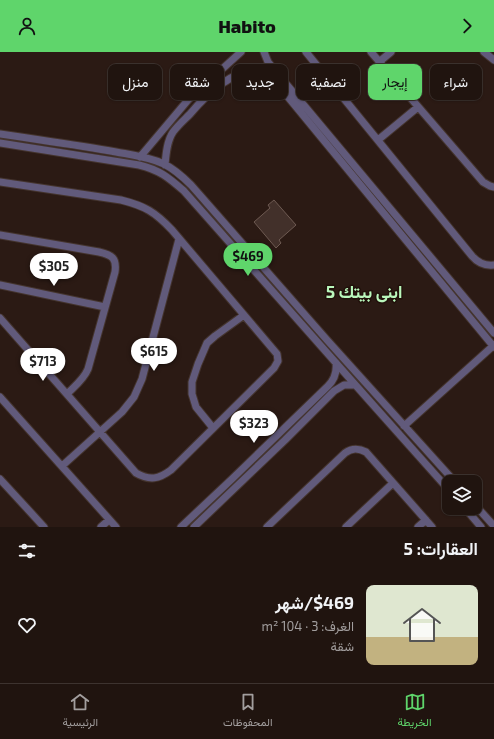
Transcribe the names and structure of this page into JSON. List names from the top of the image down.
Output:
{
  "districts": ["ابنى بيتك 5"],
  "page": {
    "header": "Habito",
    "chip": [
      "شراء",
      "إيجار",
      "تصفية",
      "جديد",
      "شقة",
      "منزل"
    ],
    "price": [
      "$469",
      "$305",
      "$615",
      "$713",
      "$323"
    ],
    "heading": "العقارات: 5",
    "list": [
      {
        "name": "$469/شهر",
        "note": "الغرف: 3 · 104 m² · شقة"
      }
    ],
    "tabs": ["الخريطة", "المحفوظات", "الرئيسية"]
  }
}
